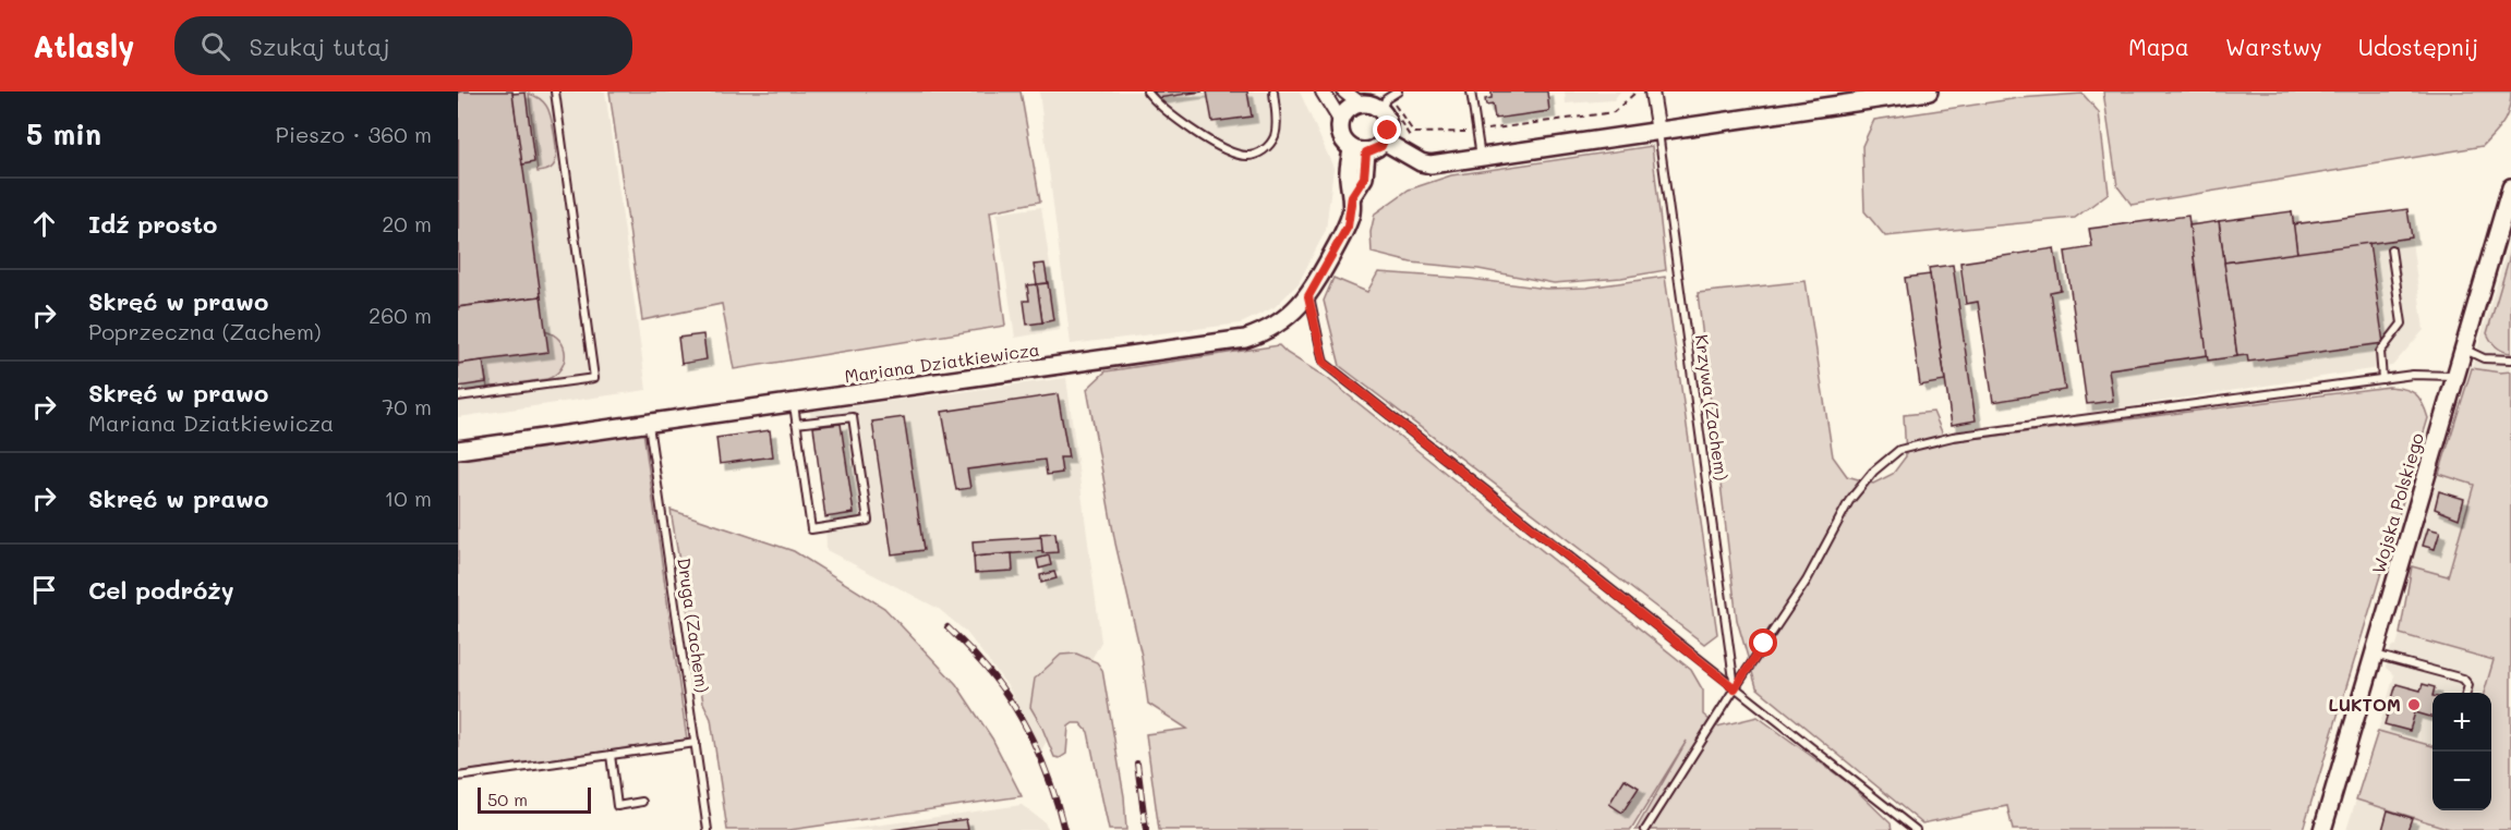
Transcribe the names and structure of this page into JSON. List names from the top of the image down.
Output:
{
  "streets": {
    "street": ["Mariana Dziatkiewicza", "Wojska Polskiego"],
    "lane": ["Krzywa (Zachem)", "Druga (Zachem)"]
  },
  "crossings": [
    ["Mariana Dziatkiewicza", "Druga (Zachem)"]
  ],
  "places": ["LUKTOM"],
  "scale_bar": "50 m",
  "page": {
    "header": "Atlasly",
    "search": "Szukaj tutaj",
    "nav": ["Mapa", "Warstwy", "Udostępnij"],
    "heading": ["5 min", "Pieszo · 360 m"],
    "list": [
      ["Idź prosto", "20 m"],
      ["Skręć w prawo", "Poprzeczna (Zachem)", "260 m"],
      ["Skręć w prawo", "Mariana Dziatkiewicza", "70 m"],
      ["Skręć w prawo", "10 m"],
      "Cel podróży"
    ],
    "map_buttons": ["+", "−"],
    "scale": "50 m"
  }
}
